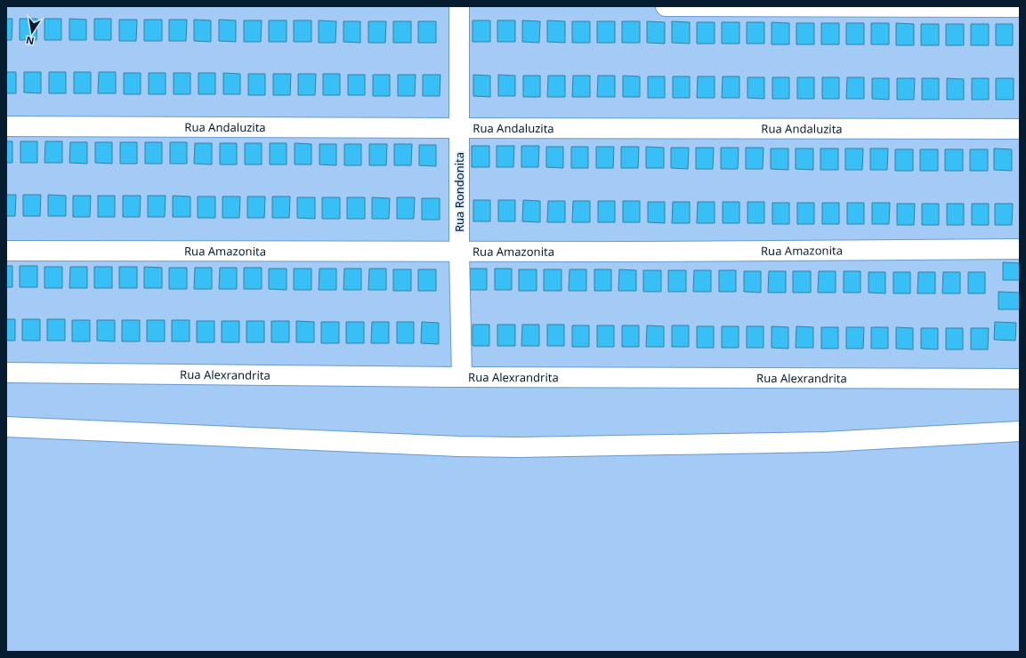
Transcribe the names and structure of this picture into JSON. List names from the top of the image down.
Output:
{
  "streets": {
    "street": [
      "Rua Andaluzita",
      "Rua Rondonita",
      "Rua Amazonita",
      "Rua Alexrandrita"
    ]
  },
  "crossings": [
    ["Rua Andaluzita", "Rua Rondonita"],
    ["Rua Rondonita", "Rua Amazonita"],
    ["Rua Rondonita", "Rua Alexrandrita"]
  ],
  "north": "bottom"
}
